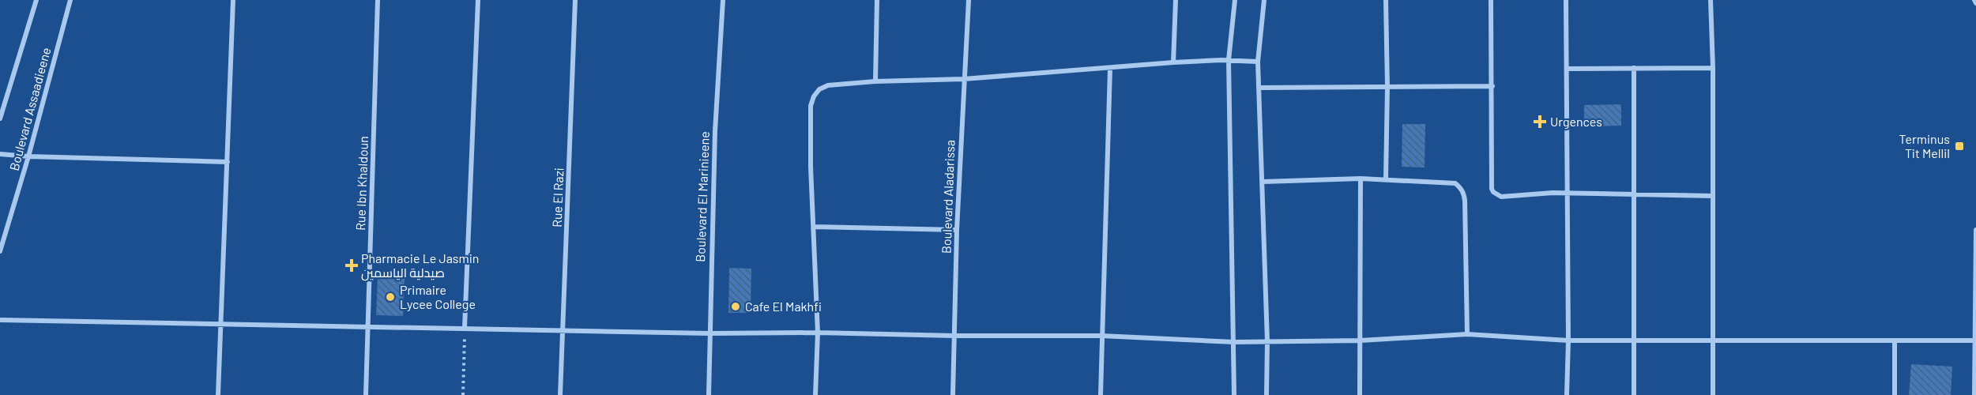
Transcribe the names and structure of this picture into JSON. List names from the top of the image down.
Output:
{
  "streets": {
    "street": [
      "Boulevard Assaadieene",
      "Rue Ibn Khaldoun",
      "Boulevard El Marinieene",
      "Boulevard Aladarissa",
      "Rue El Razi"
    ]
  },
  "places": {
    "health": ["Urgences", "Pharmacie Le Jasmin صيدلية الياسمين"],
    "transit": ["Terminus Tit Mellil"],
    "other": ["Primaire Lycee College", "Cafe El Makhfi"]
  }
}
